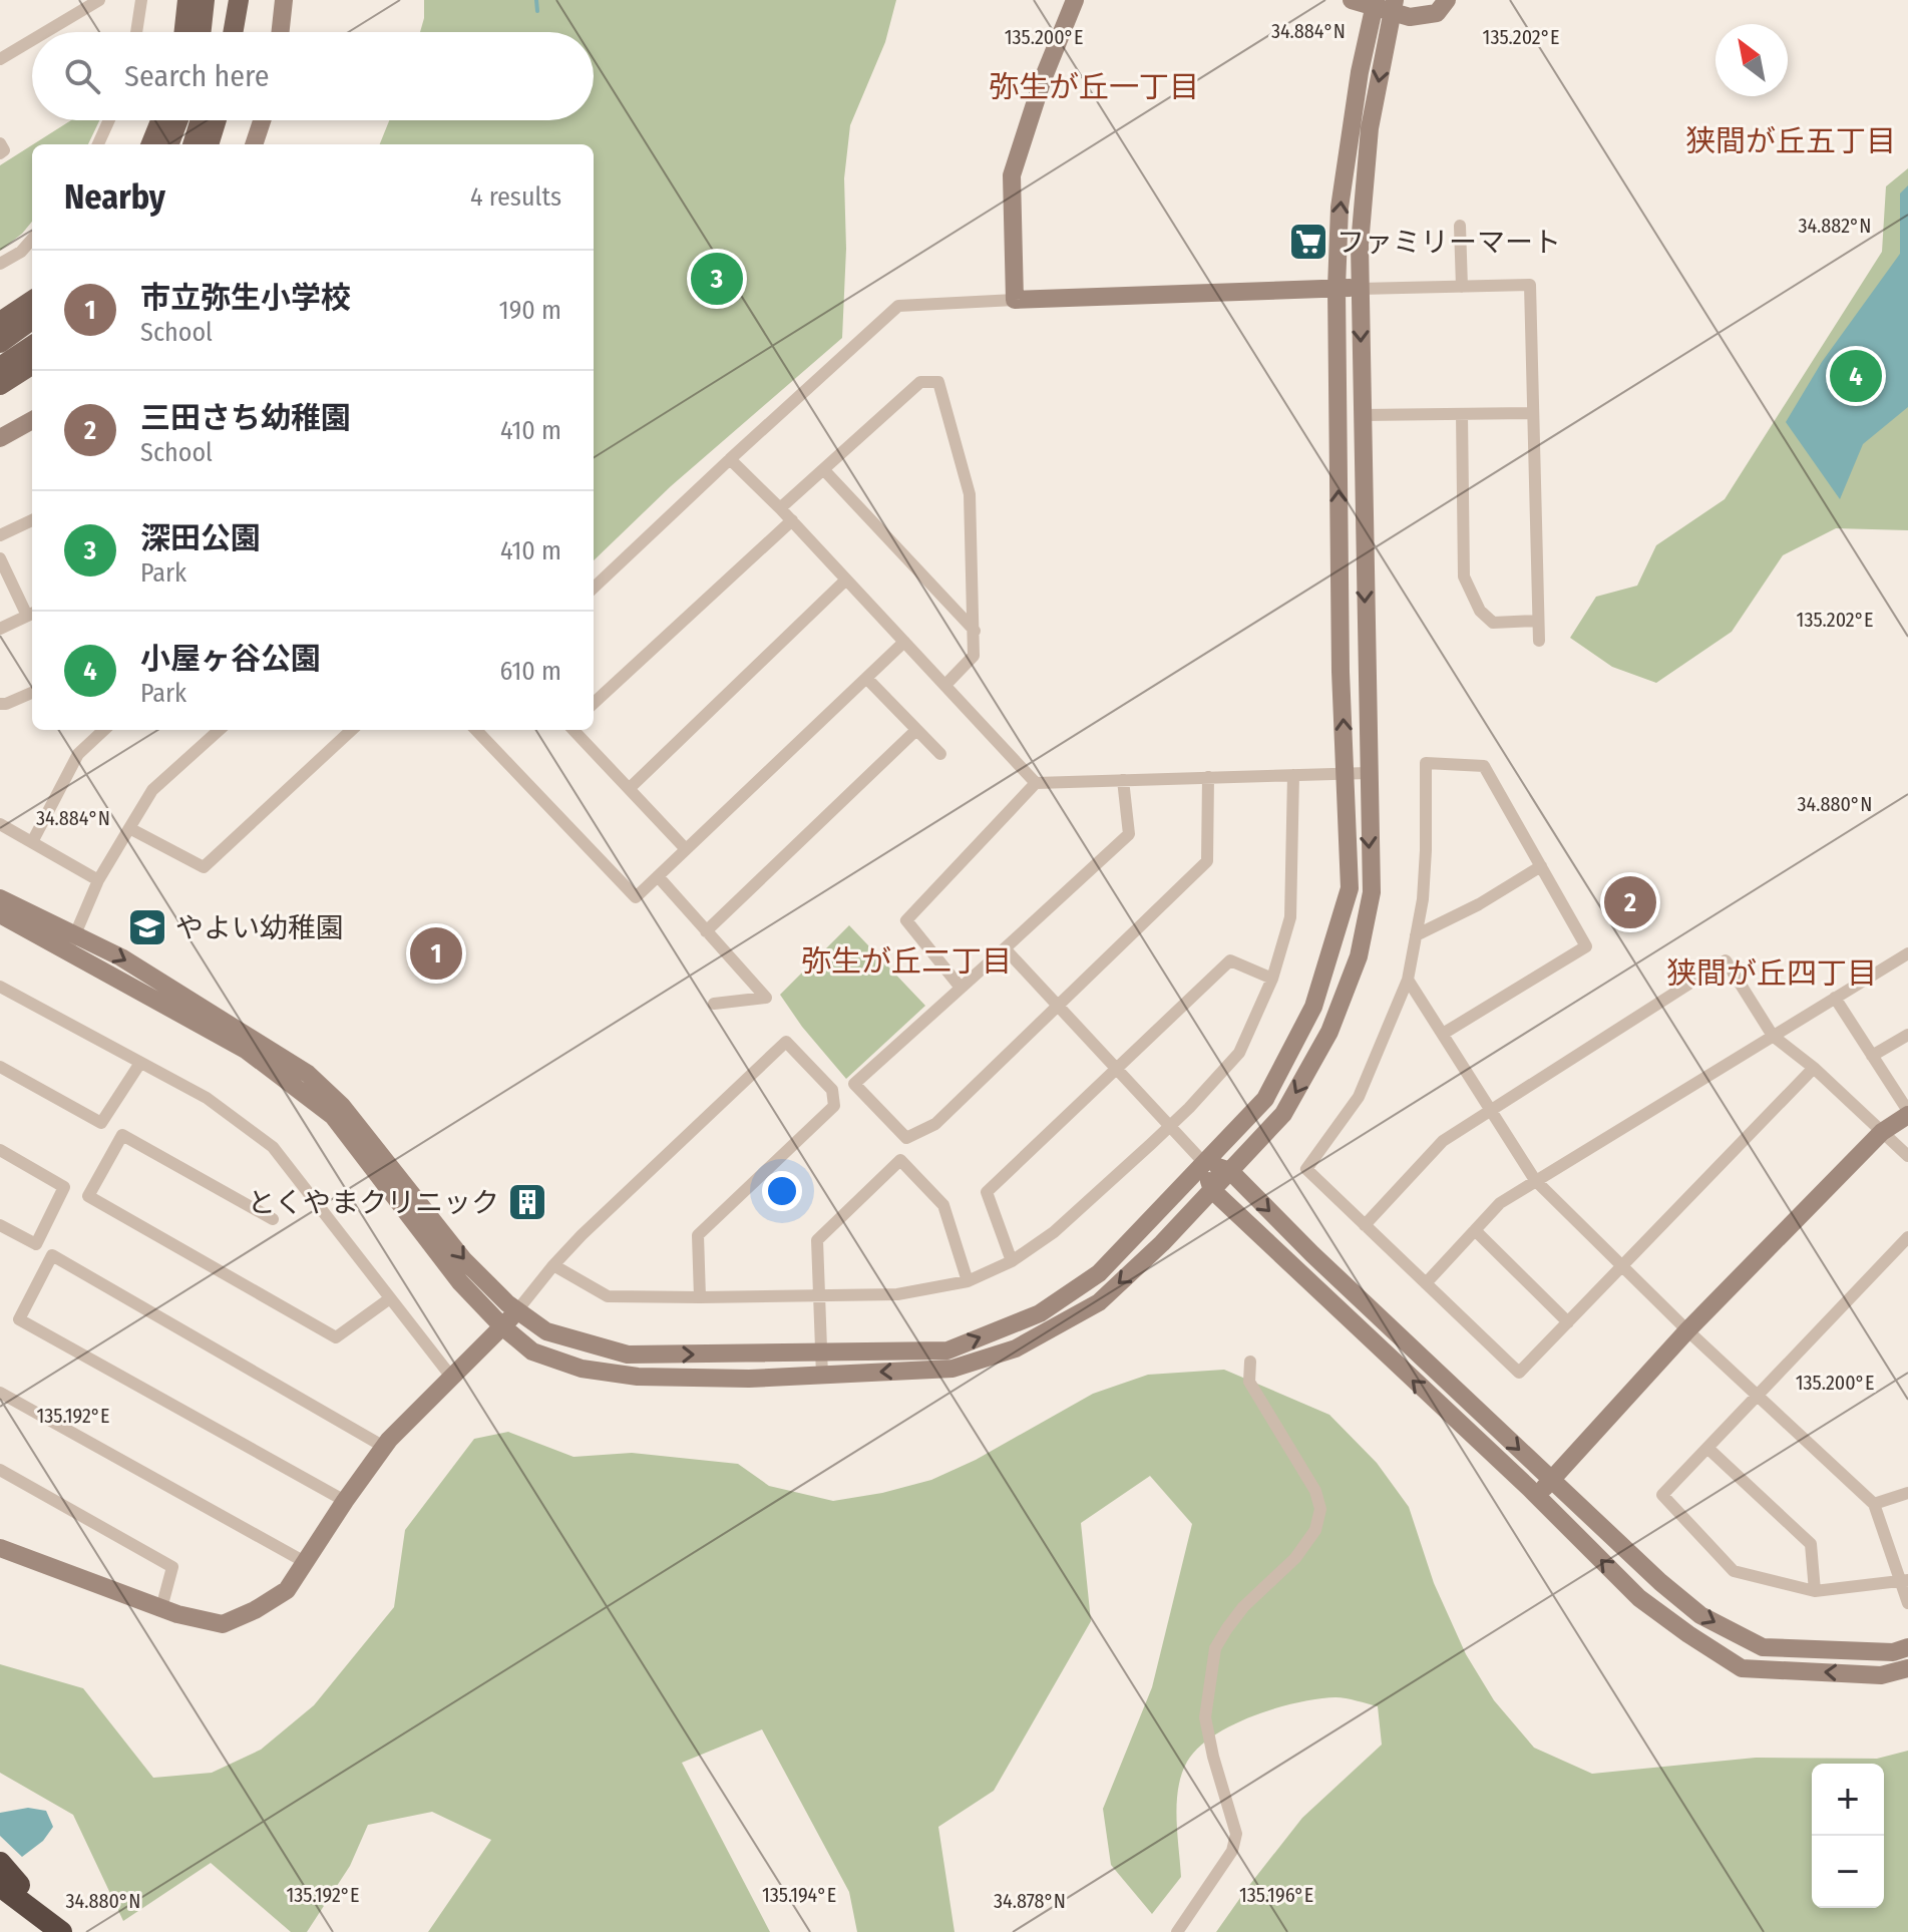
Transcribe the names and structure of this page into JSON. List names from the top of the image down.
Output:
{
  "districts": [
    "弥生が丘一丁目",
    "狭間が丘五丁目",
    "弥生が丘二丁目",
    "狭間が丘四丁目"
  ],
  "places": {
    "supermarket": ["ファミリーマート"],
    "school or university": ["やよい幼稚園"],
    "building": ["とくやまクリニック"]
  },
  "north": "top left",
  "page": {
    "search": "Search here",
    "heading": ["Nearby", "4 results"],
    "pins": [
      "3",
      "4",
      "2",
      "1"
    ],
    "list": [
      {
        "mark": "1",
        "name": "市立弥生小学校",
        "note": "School",
        "value": "190 m"
      },
      {
        "mark": "2",
        "name": "三田さち幼稚園",
        "note": "School",
        "value": "410 m"
      },
      {
        "mark": "3",
        "name": "深田公園",
        "note": "Park",
        "value": "410 m"
      },
      {
        "mark": "4",
        "name": "小屋ヶ谷公園",
        "note": "Park",
        "value": "610 m"
      }
    ],
    "map_buttons": ["+", "−"]
  },
  "coordinates": [
    "34.884°N",
    "135.200°E",
    "135.202°E",
    "34.882°N",
    "34.880°N",
    "135.192°E",
    "135.194°E",
    "135.196°E",
    "34.878°N"
  ]
}
